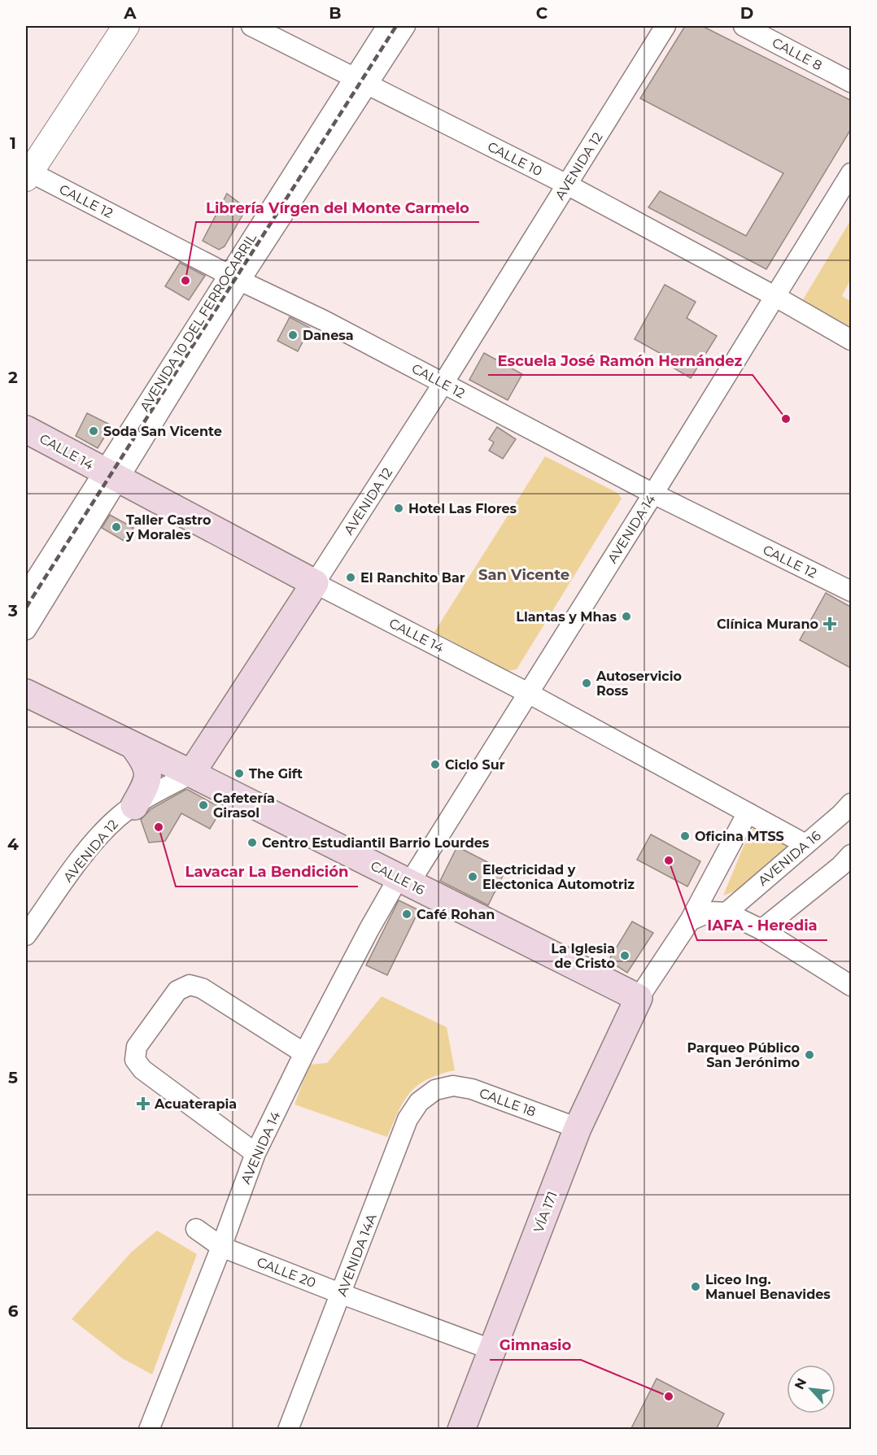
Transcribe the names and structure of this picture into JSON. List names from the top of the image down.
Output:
{
  "streets": {
    "main road": [
      "AVENIDA 12",
      "CALLE 14",
      "CALLE 16",
      "VÍA 171"
    ],
    "street": [
      "CALLE 8",
      "CALLE 10",
      "CALLE 12",
      "AVENIDA 10 DEL FERROCARRIL",
      "AVENIDA 14",
      "AVENIDA 16",
      "CALLE 18",
      "AVENIDA 14A",
      "CALLE 20"
    ]
  },
  "crossings": [
    ["CALLE 10", "AVENIDA 12"],
    ["CALLE 10", "AVENIDA 10 DEL FERROCARRIL"],
    ["CALLE 10", "AVENIDA 14"],
    ["AVENIDA 12", "CALLE 12"],
    ["AVENIDA 12", "CALLE 14"],
    ["AVENIDA 12", "CALLE 16"],
    ["CALLE 12", "AVENIDA 10 DEL FERROCARRIL"],
    ["CALLE 12", "AVENIDA 14"],
    ["AVENIDA 10 DEL FERROCARRIL", "CALLE 14"],
    ["CALLE 14", "AVENIDA 14"],
    ["CALLE 14", "AVENIDA 16"],
    ["AVENIDA 14", "CALLE 16"],
    ["AVENIDA 14", "CALLE 20"],
    ["CALLE 16", "VÍA 171"],
    ["CALLE 18", "VÍA 171"],
    ["CALLE 18", "AVENIDA 14A"],
    ["VÍA 171", "CALLE 20"],
    ["AVENIDA 14A", "CALLE 20"]
  ],
  "districts": ["San Vicente"],
  "places": {
    "other": [
      "Librería Vírgen del Monte Carmelo",
      "Danesa",
      "Escuela José Ramón Hernández",
      "Soda San Vicente",
      "Hotel Las Flores",
      "Taller Castro y Morales",
      "El Ranchito Bar",
      "Llantas y Mhas",
      "Autoservicio Ross",
      "Ciclo Sur",
      "The Gift",
      "Cafetería Girasol",
      "Lavacar La Bendición",
      "Oficina MTSS",
      "Centro Estudiantil Barrio Lourdes",
      "IAFA - Heredia",
      "Electricidad y Electonica Automotriz",
      "Café Rohan",
      "La Iglesia de Cristo",
      "Parqueo Público San Jerónimo",
      "Liceo Ing. Manuel Benavides",
      "Gimnasio"
    ],
    "health": ["Clínica Murano", "Acuaterapia"]
  },
  "north": "top left",
  "grid": {
    "columns": [
      "A",
      "B",
      "C",
      "D"
    ],
    "rows": [
      "1",
      "2",
      "3",
      "4",
      "5",
      "6"
    ]
  }
}
